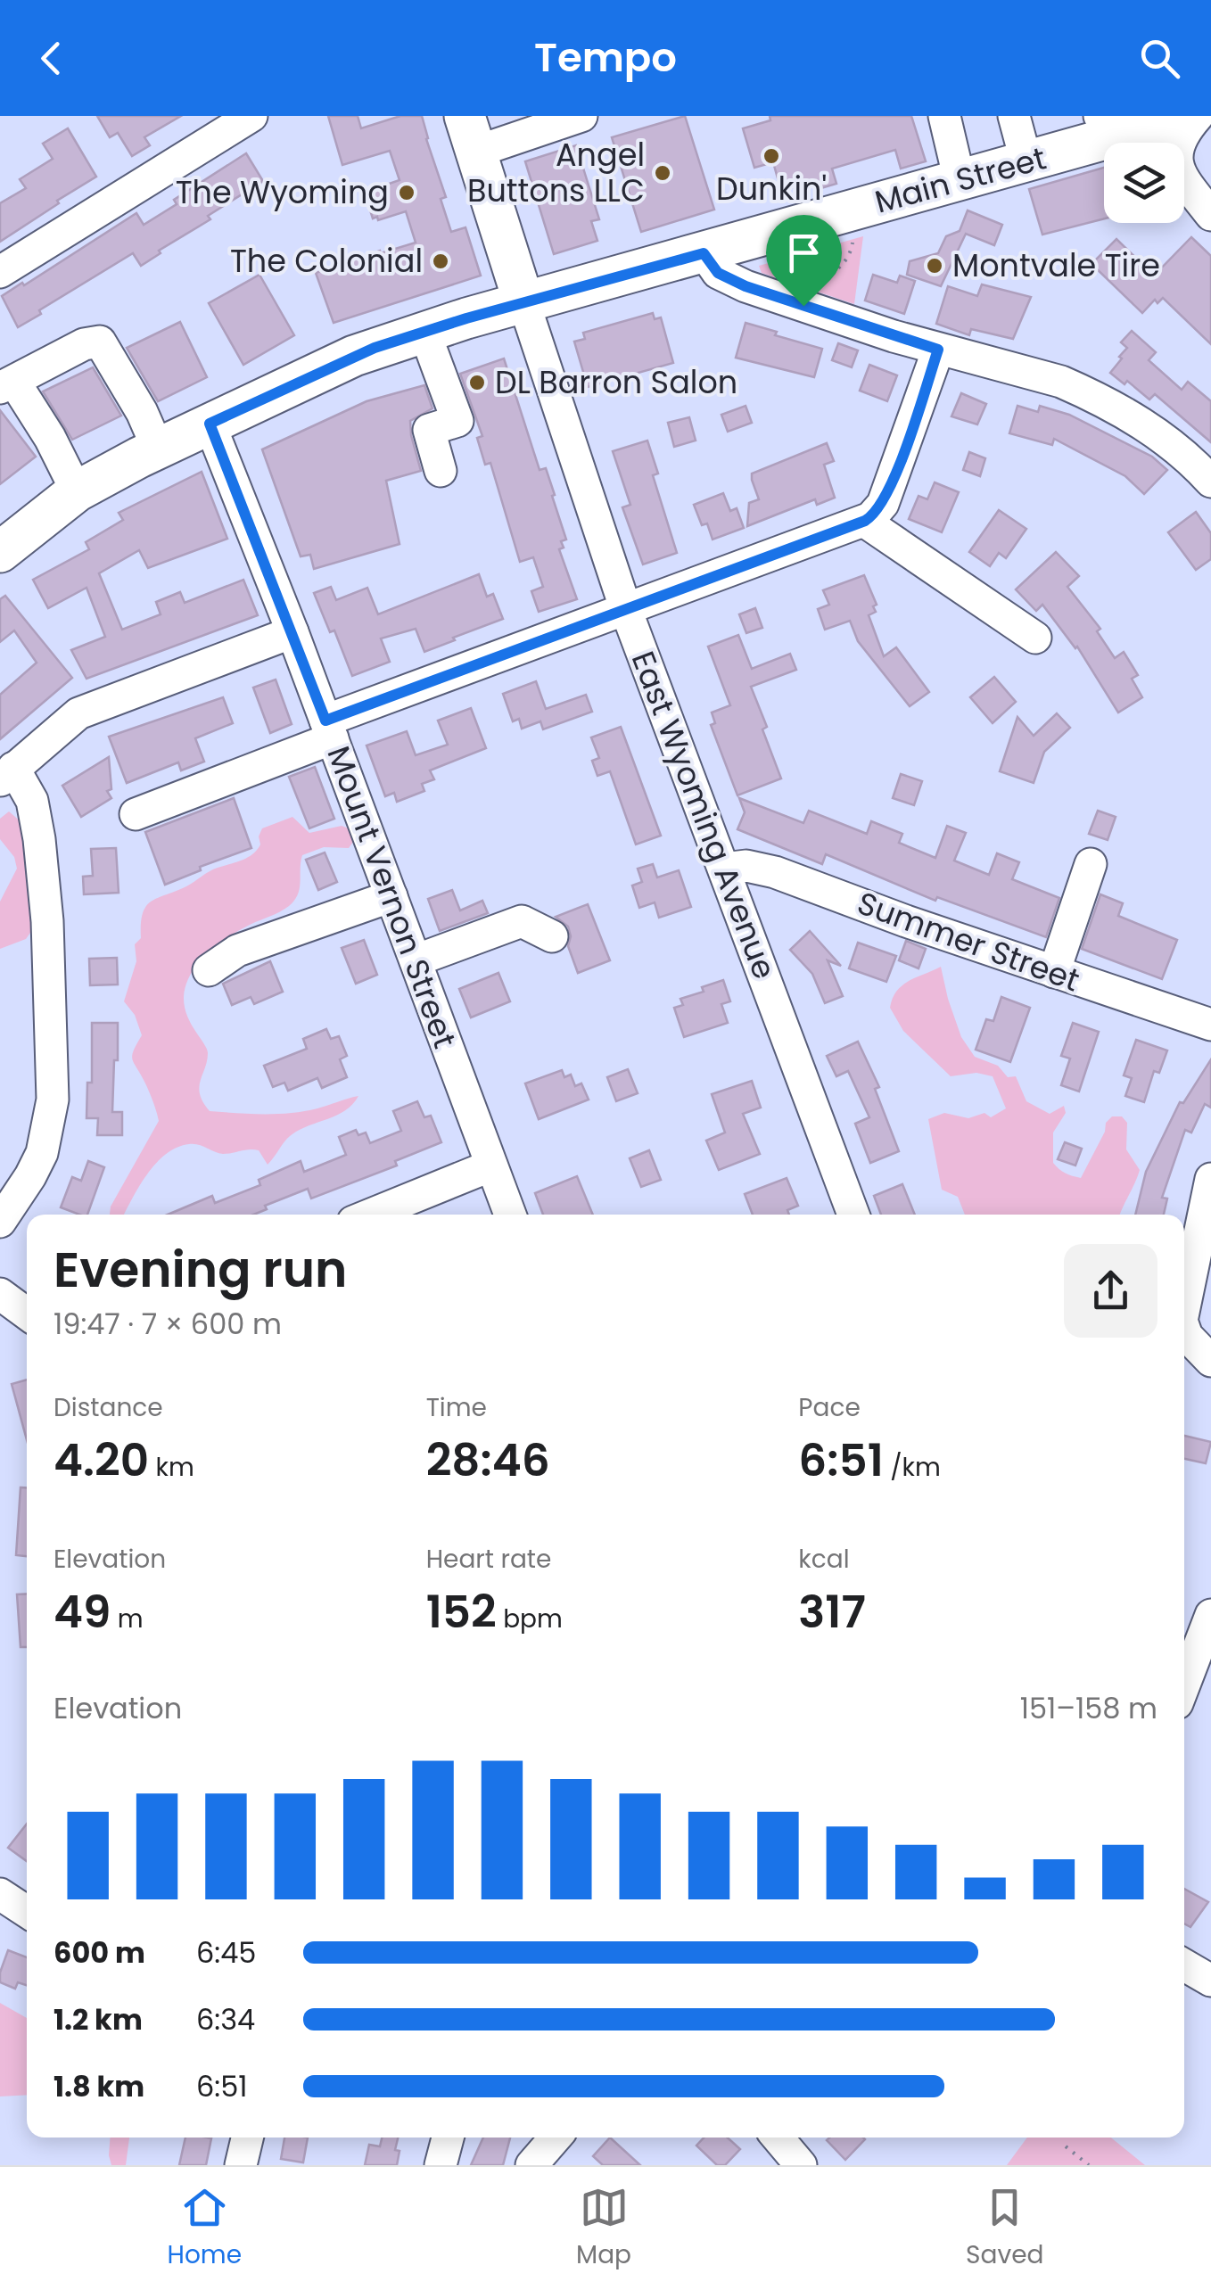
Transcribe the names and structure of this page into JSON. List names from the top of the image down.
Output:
{
  "streets": {
    "main road": ["Main Street"],
    "street": ["East Wyoming Avenue", "Mount Vernon Street", "Summer Street"]
  },
  "crossings": [
    ["Main Street", "East Wyoming Avenue"],
    ["Main Street", "Mount Vernon Street"],
    ["East Wyoming Avenue", "Summer Street"]
  ],
  "places": [
    "Dunkin'",
    "Angel Buttons LLC",
    "The Wyoming",
    "The Colonial",
    "Montvale Tire",
    "DL Barron Salon"
  ],
  "page": {
    "header": "Tempo",
    "heading": ["Evening run", "19:47 · 7 × 600 m"],
    "stats": [
      ["Distance", "4.20 km"],
      ["Time", "28:46"],
      ["Pace", "6:51 /km"],
      ["Elevation", "49 m"],
      ["Heart rate", "152 bpm"],
      ["kcal", "317"]
    ],
    "chart": ["Elevation", "151–158 m"],
    "list": [
      {
        "name": "600 m",
        "note": "6:45"
      },
      {
        "name": "1.2 km",
        "note": "6:34"
      },
      {
        "name": "1.8 km",
        "note": "6:51"
      }
    ],
    "tabs": ["Home", "Map", "Saved"]
  }
}
